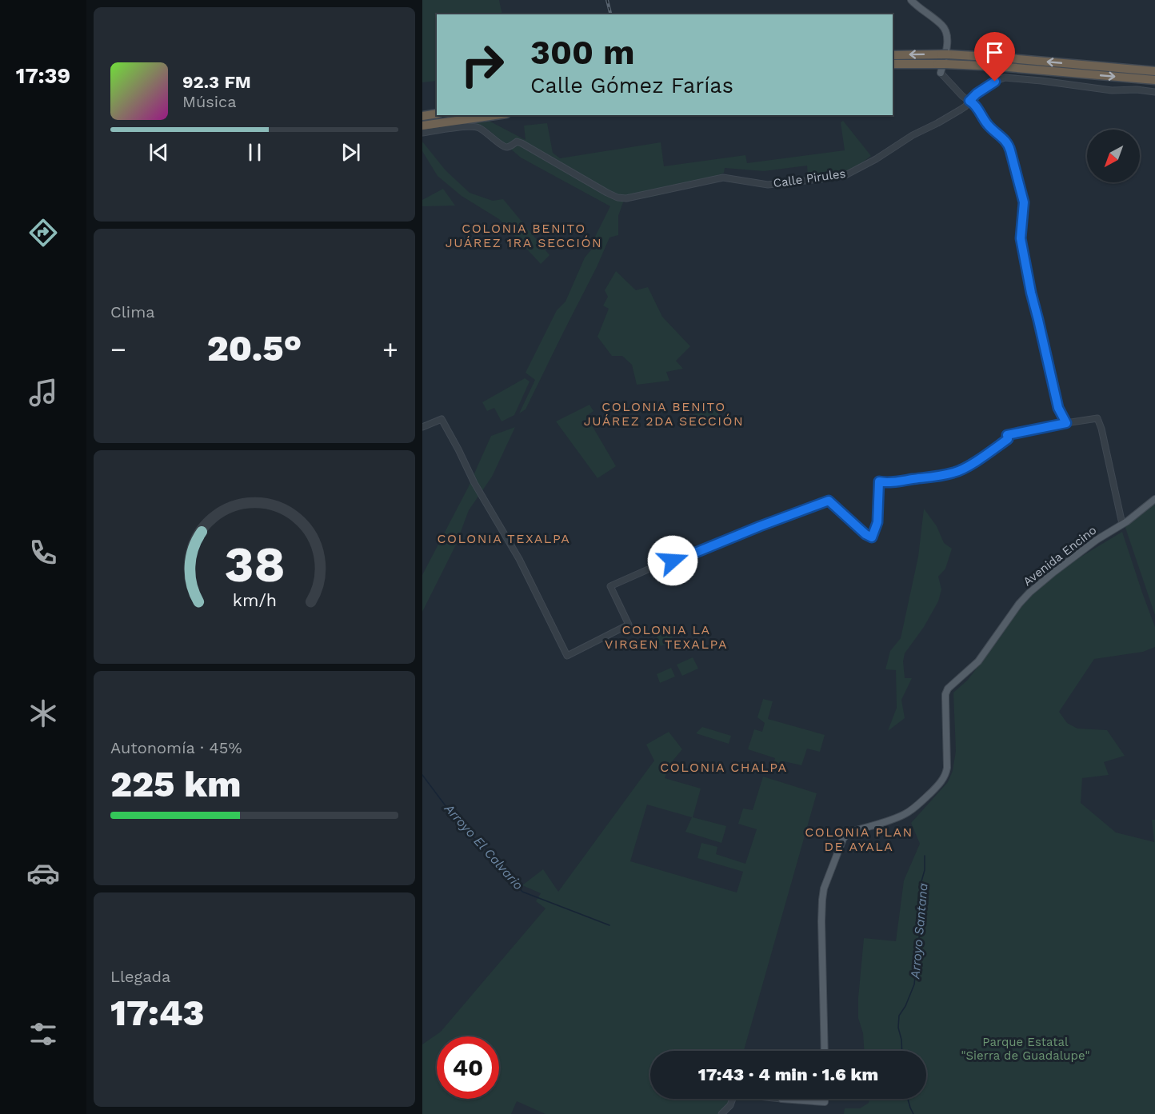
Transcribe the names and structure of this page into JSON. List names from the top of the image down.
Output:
{
  "streets": {
    "main road": ["Avenida Encino"],
    "street": ["Calle Pirules"]
  },
  "districts": [
    "COLONIA BENITO JUÁREZ 1RA SECCIÓN",
    "COLONIA BENITO JUÁREZ 2DA SECCIÓN",
    "COLONIA TEXALPA",
    "COLONIA LA VIRGEN TEXALPA",
    "COLONIA CHALPA",
    "COLONIA PLAN DE AYALA"
  ],
  "water": ["Arroyo El Calvario", "Arroyo Santana"],
  "parks": ["Parque Estatal \"Sierra de Guadalupe\""],
  "north": "bottom left",
  "page": {
    "tabs": "17:39",
    "turn": ["300 m", "Calle Gómez Farías"],
    "song": ["92.3 FM", "Música"],
    "tile": [
      "Clima",
      ["Autonomía · 45%", "225 km"],
      ["Llegada", "17:43"]
    ],
    "heat": ["−", "20.5°", "+"],
    "limit": "40",
    "trip": "17:43 · 4 min · 1.6 km",
    "gauge": ["38", "km/h"]
  }
}
